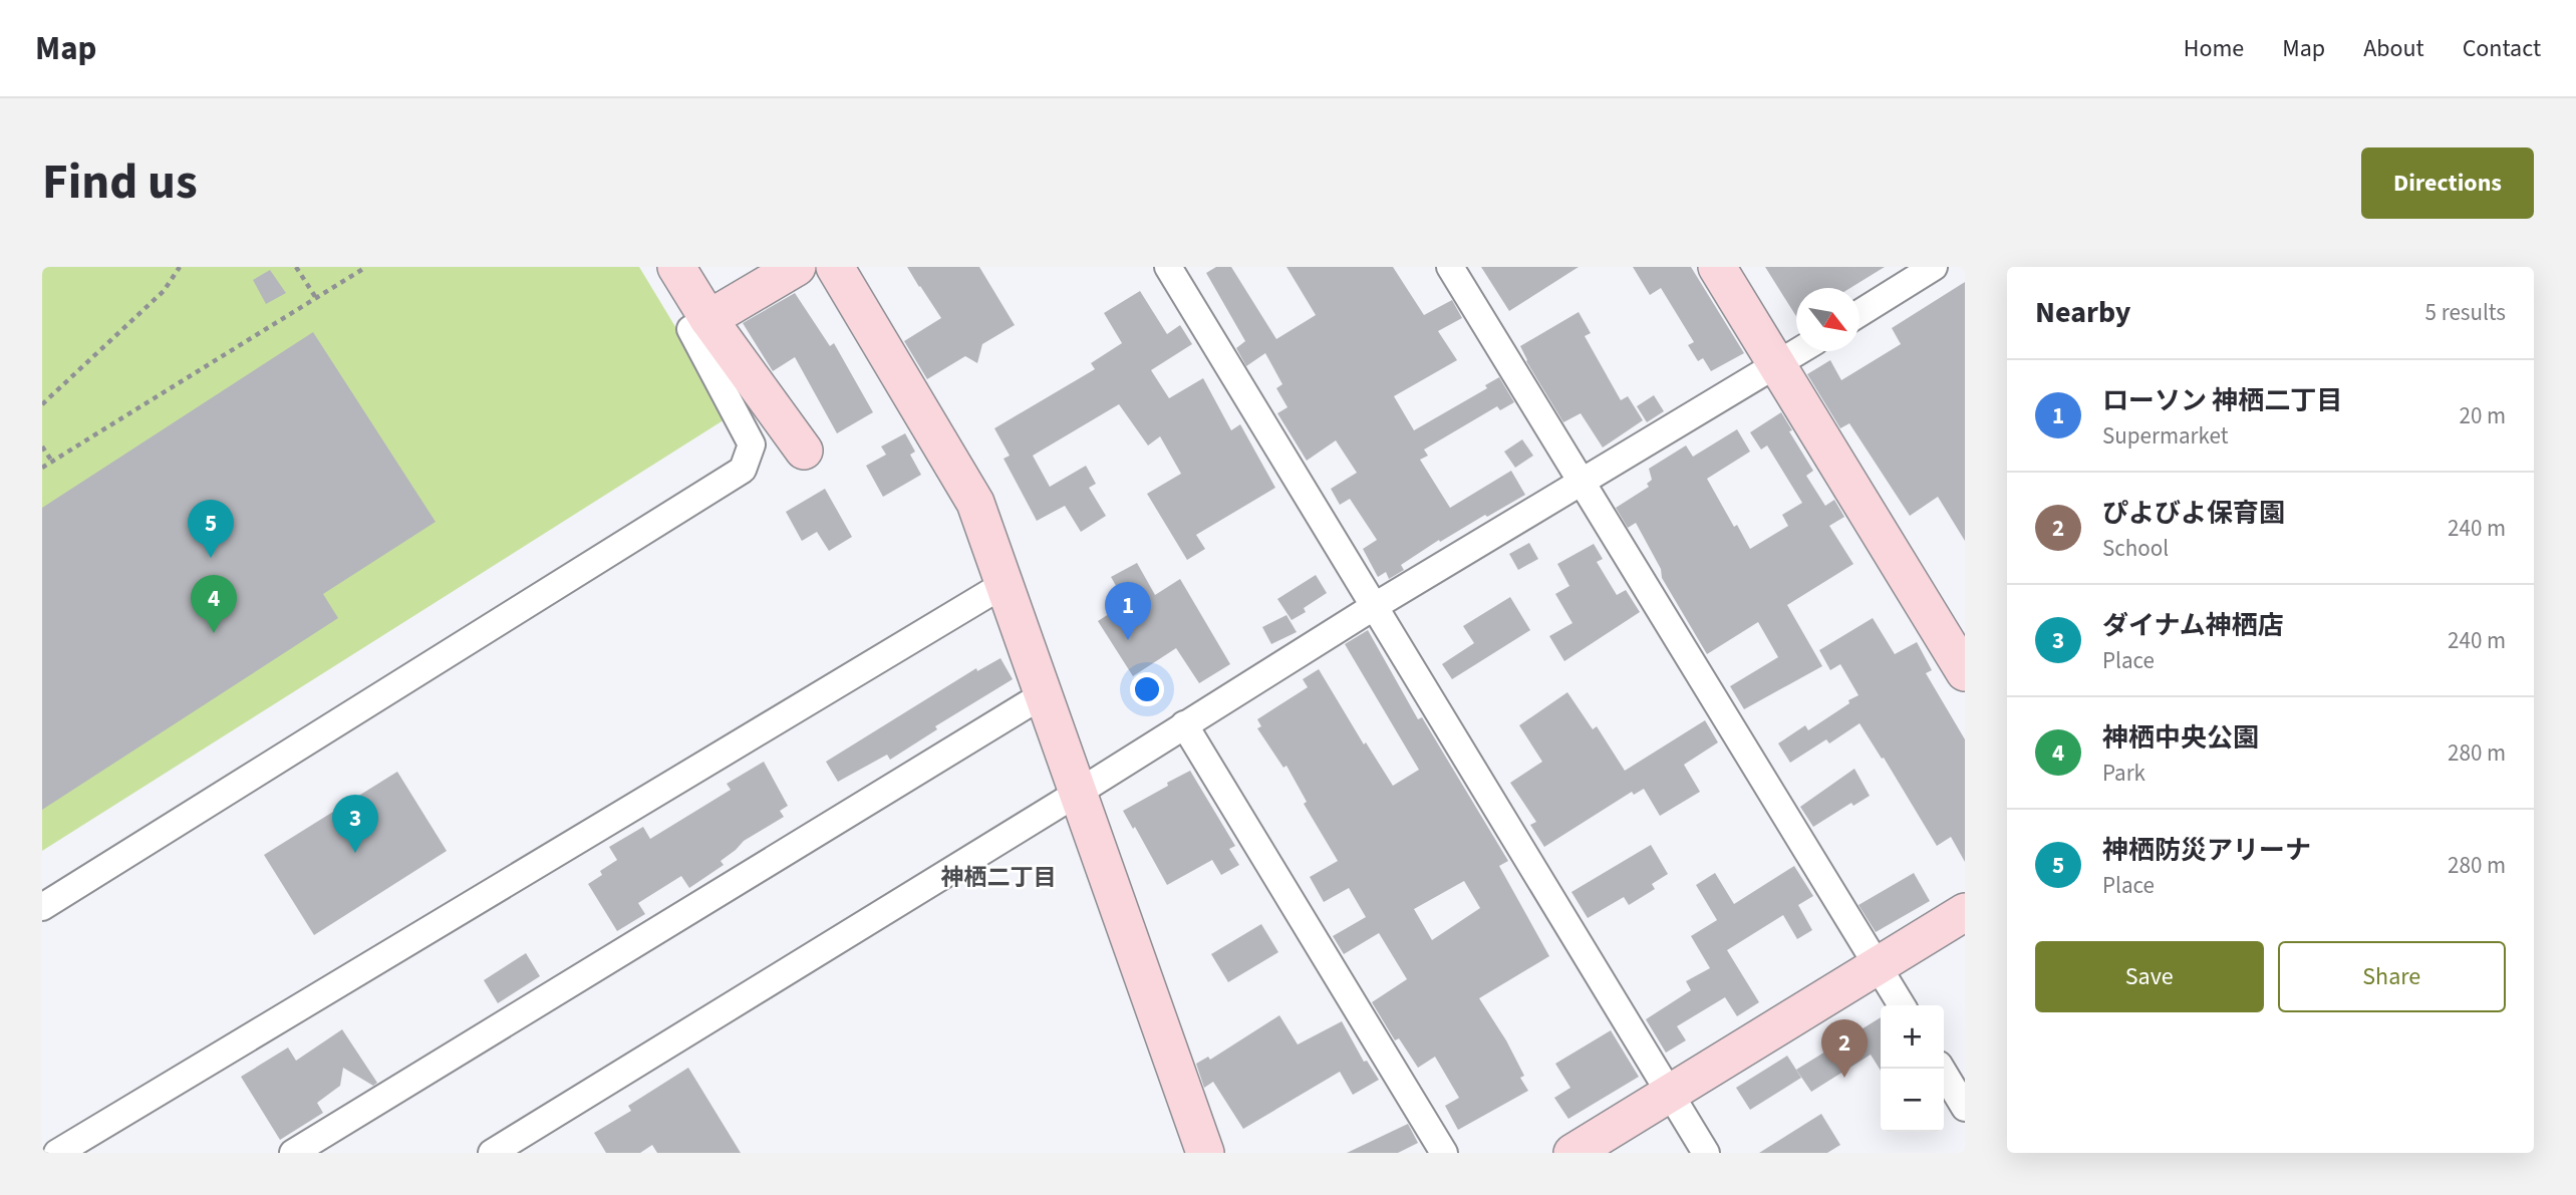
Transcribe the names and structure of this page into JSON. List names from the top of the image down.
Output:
{
  "districts": ["神栖二丁目"],
  "north": "bottom right",
  "page": {
    "header": "Map",
    "nav": [
      "Home",
      "Map",
      "About",
      "Contact"
    ],
    "title": "Find us",
    "buttons": [
      "Directions",
      ["Save", "Share"]
    ],
    "heading": ["Nearby", "5 results"],
    "list": [
      {
        "mark": "1",
        "name": "ローソン 神栖二丁目",
        "note": "Supermarket",
        "value": "20 m"
      },
      {
        "mark": "2",
        "name": "ぴよびよ保育園",
        "note": "School",
        "value": "240 m"
      },
      {
        "mark": "3",
        "name": "ダイナム神栖店",
        "note": "Place",
        "value": "240 m"
      },
      {
        "mark": "4",
        "name": "神栖中央公園",
        "note": "Park",
        "value": "280 m"
      },
      {
        "mark": "5",
        "name": "神栖防災アリーナ",
        "note": "Place",
        "value": "280 m"
      }
    ],
    "pins": [
      "5",
      "4",
      "1",
      "3",
      "2"
    ],
    "map_buttons": ["+", "−"]
  }
}
